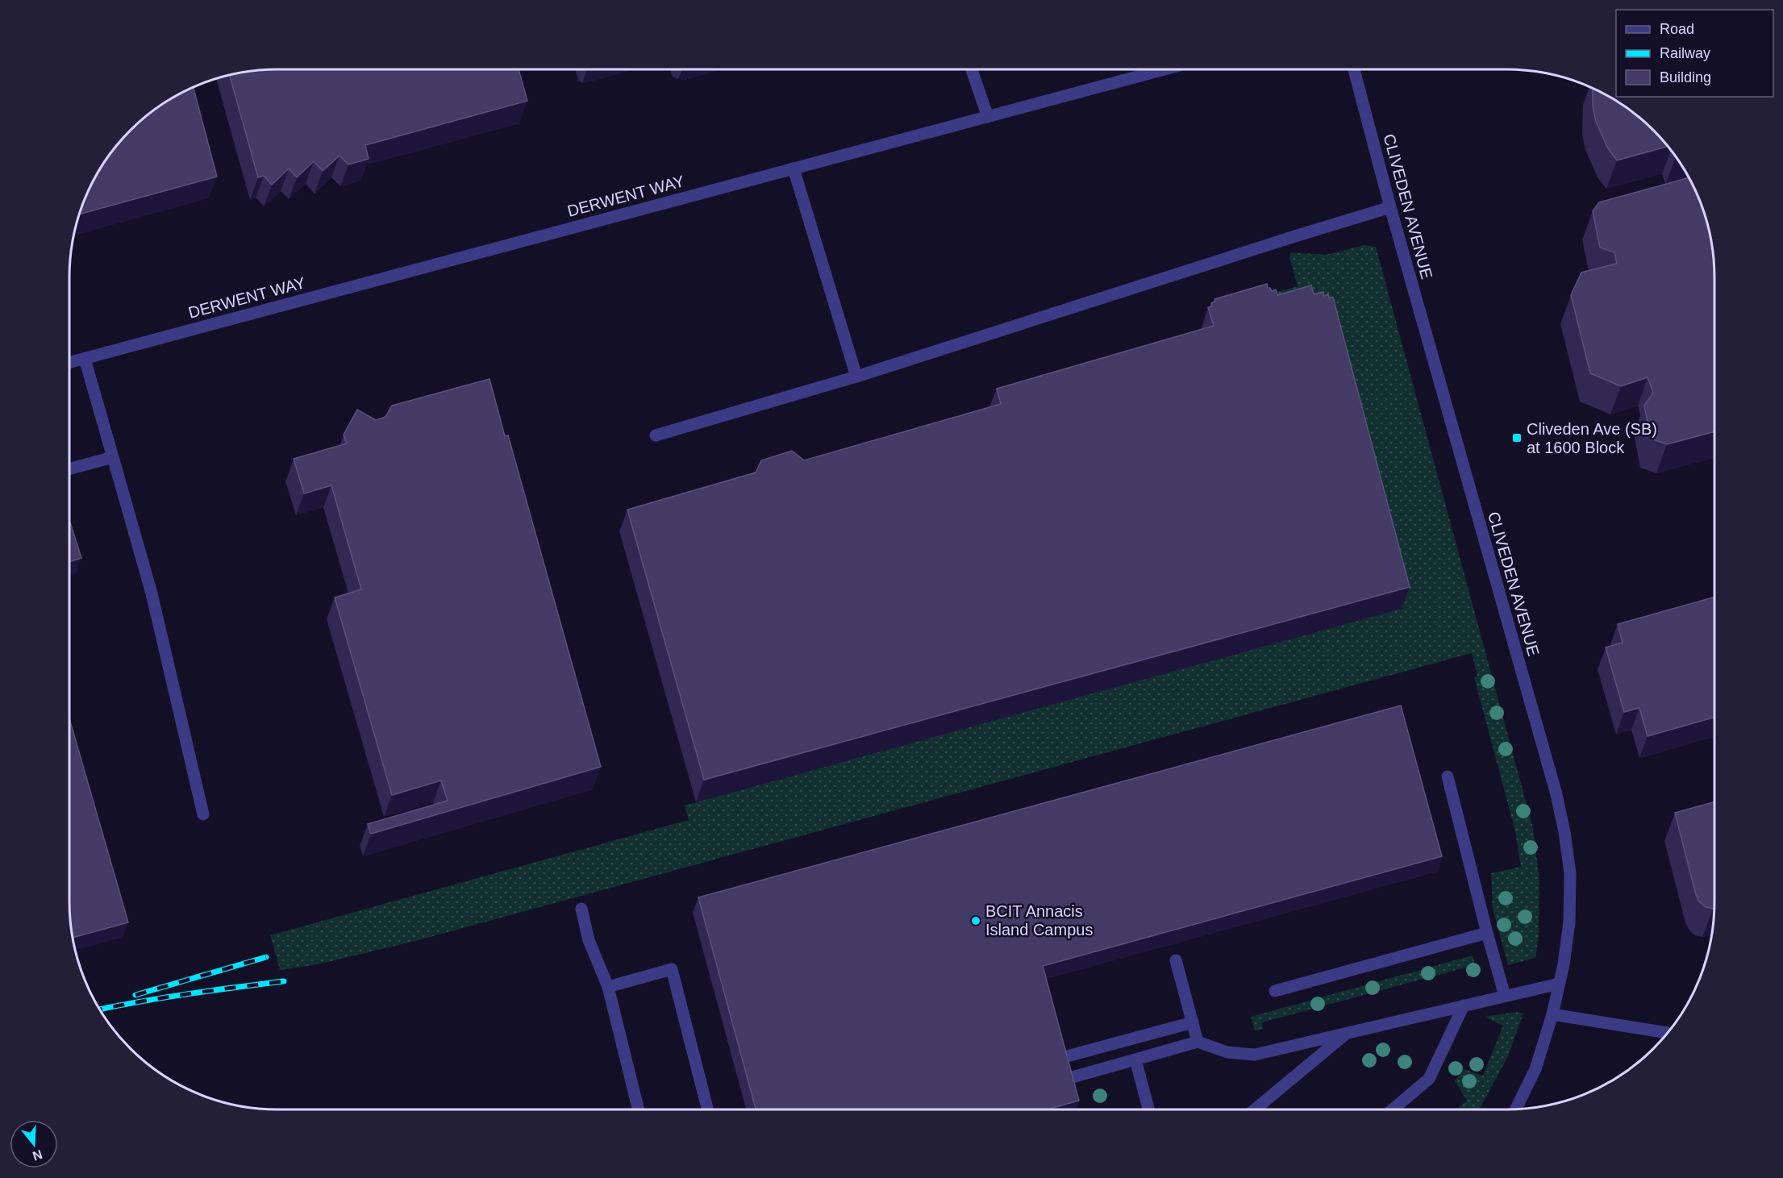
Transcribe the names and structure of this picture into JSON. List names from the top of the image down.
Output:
{
  "streets": {
    "street": ["DERWENT WAY", "CLIVEDEN AVENUE"]
  },
  "places": {
    "transit": ["Cliveden Ave (SB) at 1600 Block"],
    "other": ["BCIT Annacis Island Campus"]
  },
  "legend": ["Road", "Railway", "Building"],
  "north": "bottom"
}
